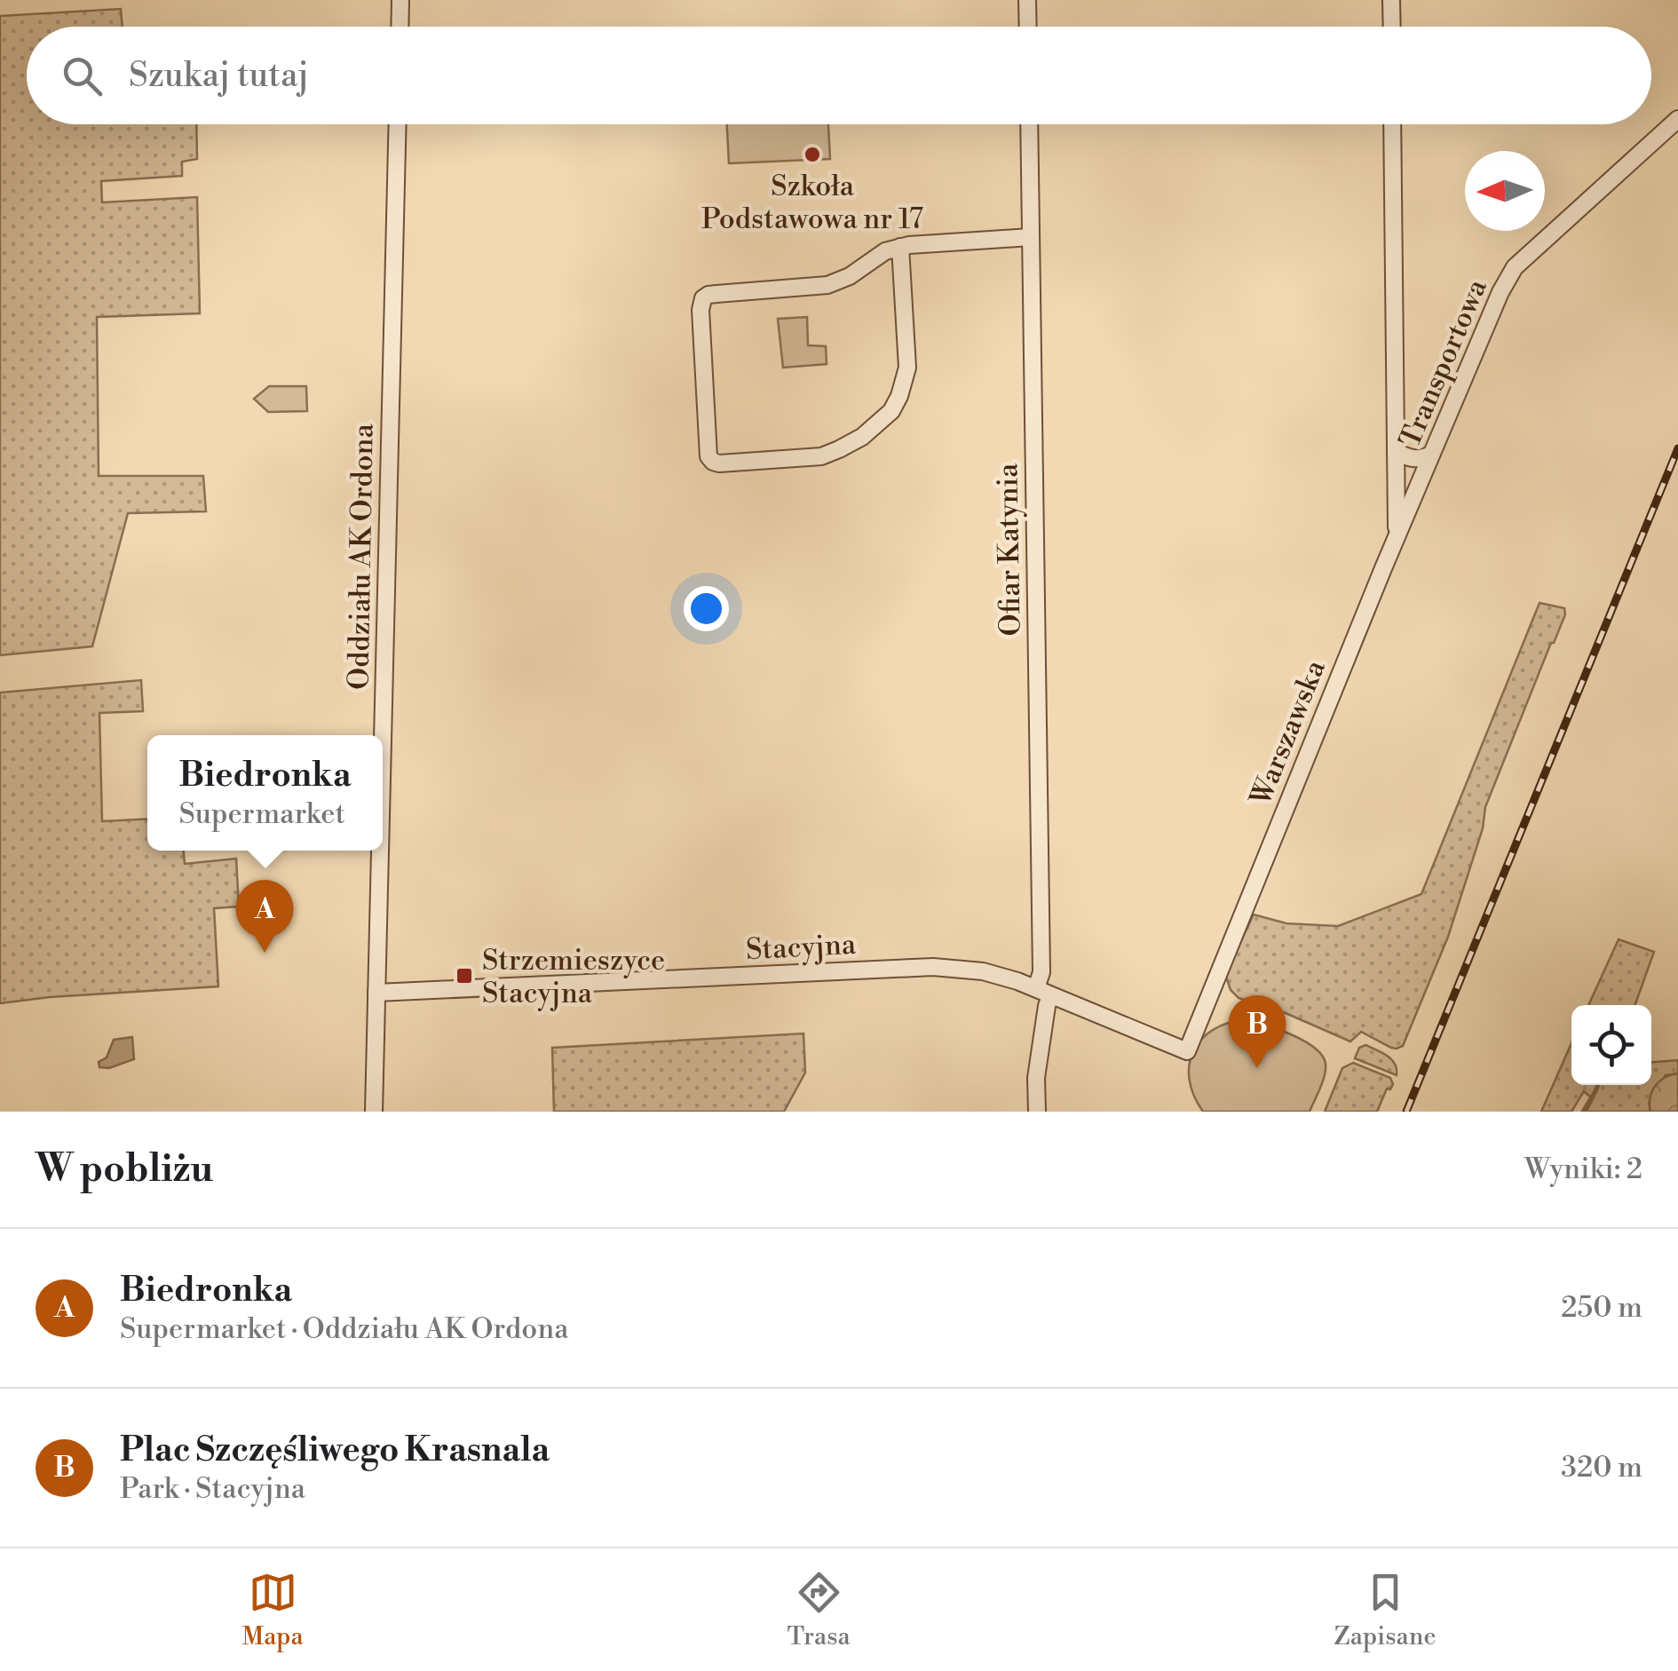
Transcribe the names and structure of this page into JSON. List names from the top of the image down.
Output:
{
  "streets": {
    "street": [
      "Transportowa",
      "Ofiar Katynia",
      "Oddziału AK Ordona",
      "Warszawska",
      "Stacyjna"
    ]
  },
  "crossings": [
    ["Transportowa", "Warszawska"],
    ["Ofiar Katynia", "Stacyjna"],
    ["Oddziału AK Ordona", "Stacyjna"],
    ["Warszawska", "Stacyjna"]
  ],
  "places": {
    "other": ["Szkoła Podstawowa nr 17"],
    "transit": ["Strzemieszyce Stacyjna"]
  },
  "north": "left",
  "page": {
    "search": "Szukaj tutaj",
    "popup": ["Biedronka", "Supermarket"],
    "pins": ["A", "B"],
    "heading": ["W pobliżu", "Wyniki: 2"],
    "list": [
      {
        "mark": "A",
        "name": "Biedronka",
        "note": "Supermarket · Oddziału AK Ordona",
        "value": "250 m"
      },
      {
        "mark": "B",
        "name": "Plac Szczęśliwego Krasnala",
        "note": "Park · Stacyjna",
        "value": "320 m"
      }
    ],
    "nav": ["Mapa", "Trasa", "Zapisane"]
  }
}
